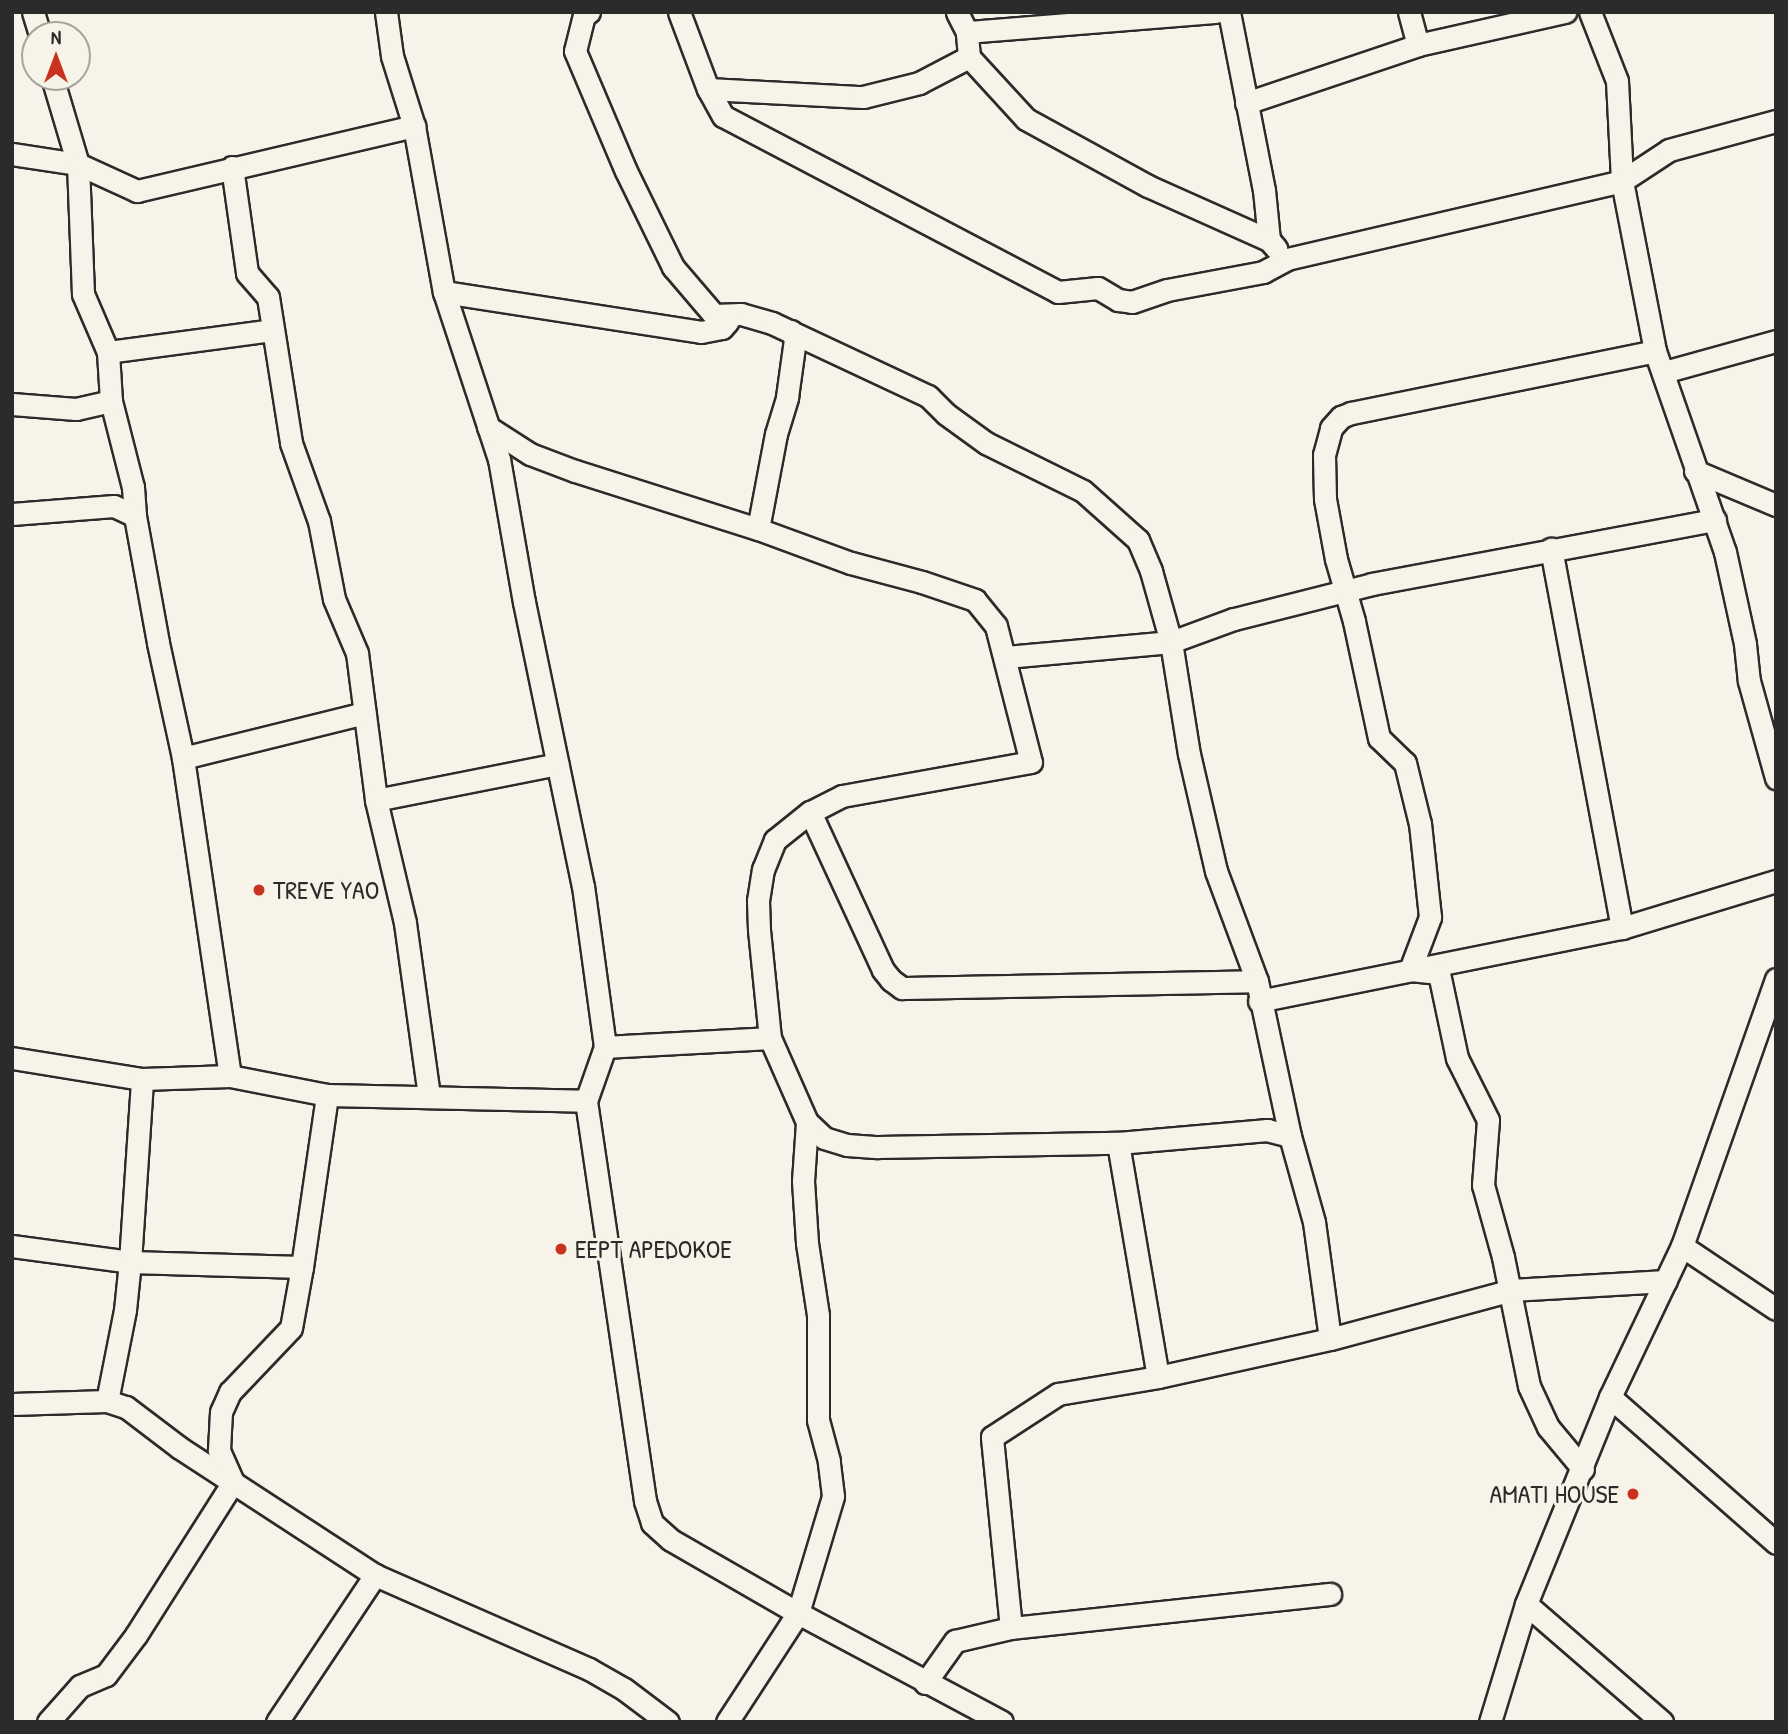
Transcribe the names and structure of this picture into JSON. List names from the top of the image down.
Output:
{
  "places": ["TREVE YAO", "EEPT APEDOKOE", "AMATI HOUSE"],
  "north": "top"
}
